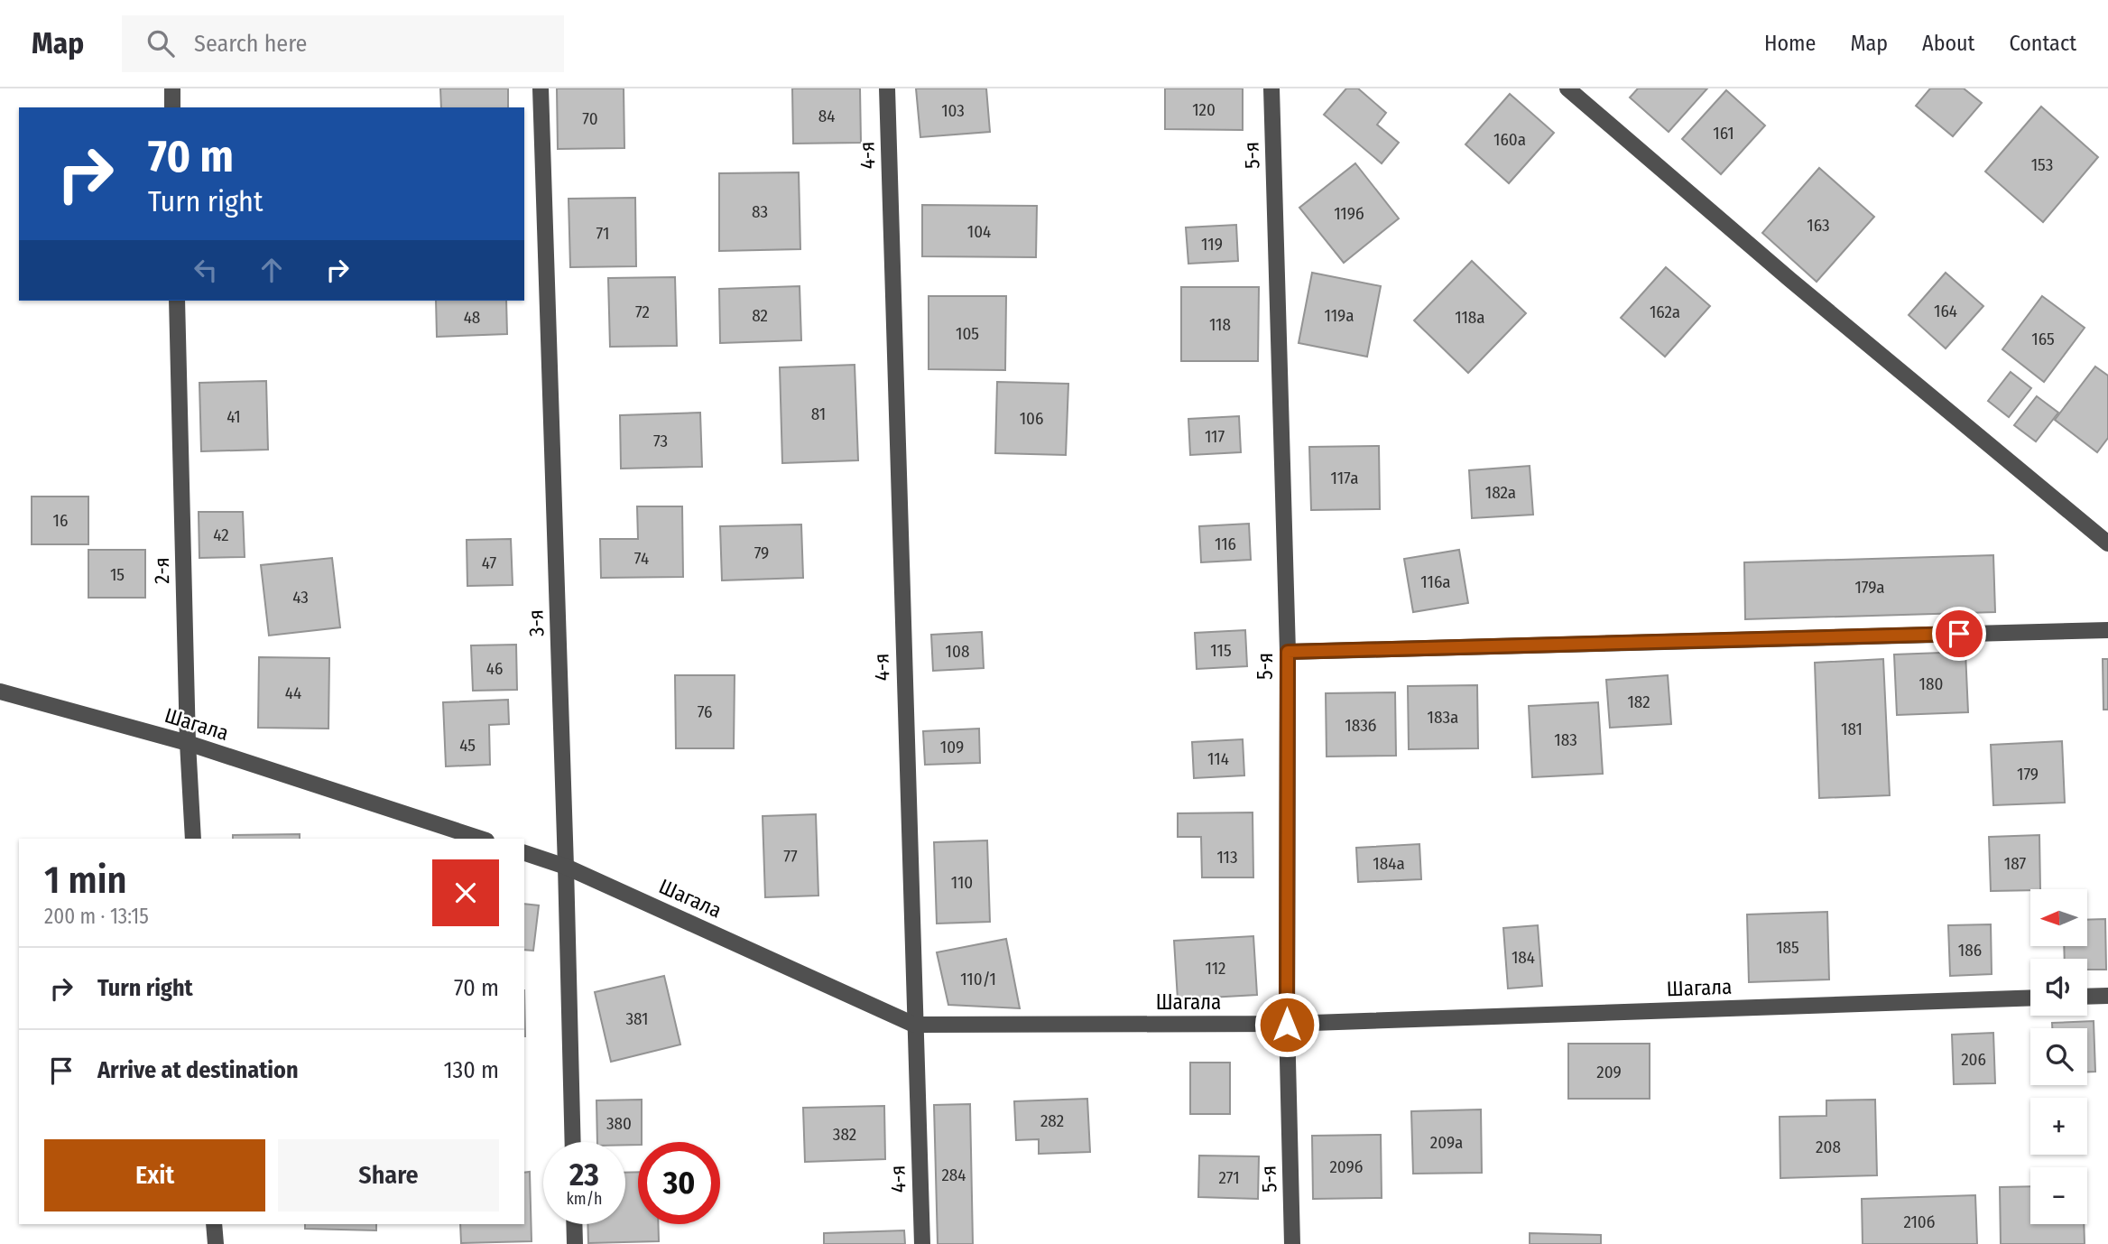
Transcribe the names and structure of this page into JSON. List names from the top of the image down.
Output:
{
  "streets": {
    "street": [
      "4-я",
      "5-я",
      "2-я",
      "3-я",
      "Шагала"
    ]
  },
  "crossings": [
    ["4-я", "Шагала"],
    ["5-я", "Шагала"],
    ["2-я", "Шагала"],
    ["3-я", "Шагала"]
  ],
  "house_numbers": [
    "120",
    "103",
    "84",
    "70",
    "161",
    "160а",
    "153",
    "83",
    "119б",
    "163",
    "104",
    "71",
    "119",
    "164",
    "72",
    "162а",
    "82",
    "119а",
    "48",
    "118а",
    "118",
    "105",
    "165",
    "81",
    "41",
    "106",
    "117",
    "73",
    "117а",
    "182а",
    "16",
    "42",
    "116",
    "79",
    "74",
    "47",
    "15",
    "116а",
    "179а",
    "43",
    "115",
    "108",
    "46",
    "180",
    "44",
    "182",
    "76",
    "183а",
    "183б",
    "181",
    "183",
    "45",
    "109",
    "114",
    "179",
    "77",
    "113",
    "184а",
    "187",
    "110",
    "185",
    "186",
    "184",
    "112",
    "110/1",
    "381",
    "206",
    "209",
    "282",
    "380",
    "382",
    "209а",
    "208",
    "209б",
    "284",
    "271",
    "210б"
  ],
  "north": "left",
  "page": {
    "header": "Map",
    "search": "Search here",
    "nav": [
      "Home",
      "Map",
      "About",
      "Contact"
    ],
    "turn": ["70 m", "Turn right"],
    "heading": ["1 min", "200 m · 13:15"],
    "map_buttons": ["+", "−"],
    "list": [
      {
        "name": "Turn right",
        "value": "70 m"
      },
      {
        "name": "Arrive at destination",
        "value": "130 m"
      }
    ],
    "buttons": ["Exit", "Share"],
    "speed": "23 km/h",
    "limit": "30"
  }
}
